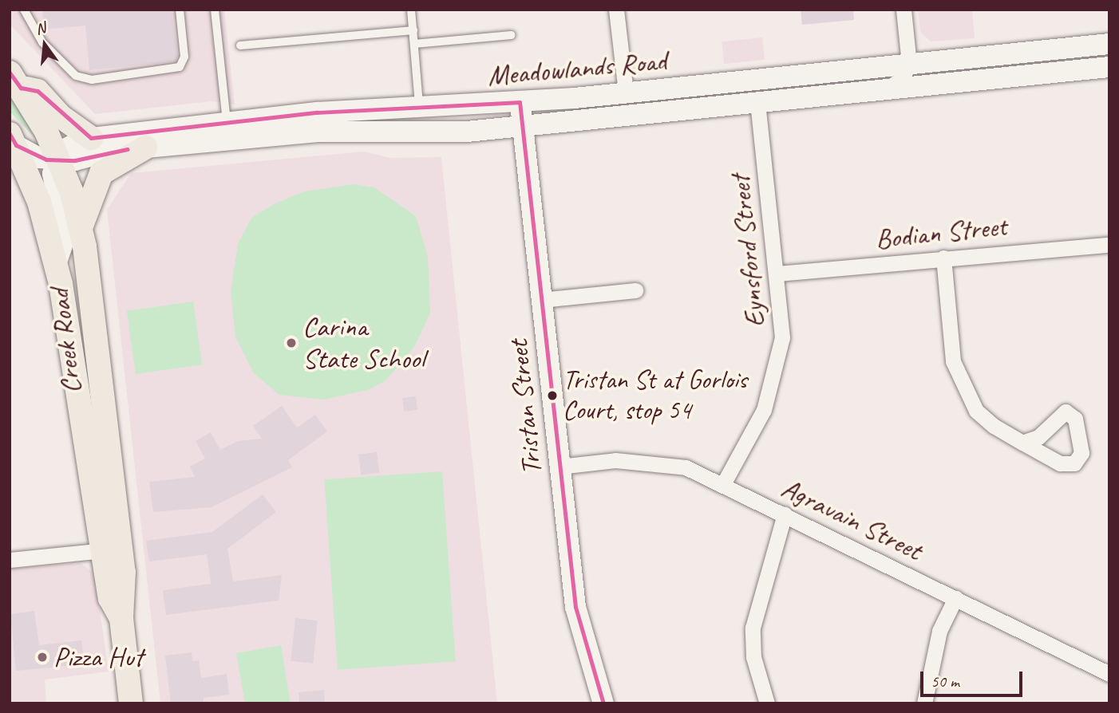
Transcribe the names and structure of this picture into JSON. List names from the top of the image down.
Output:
{
  "streets": {
    "main road": ["Meadowlands Road", "Creek Road", "Tristan Street"],
    "street": ["Bodian Street", "Eynsford Street", "Agravain Street"]
  },
  "crossings": [
    ["Meadowlands Road", "Eynsford Street"],
    ["Meadowlands Road", "Creek Road"],
    ["Meadowlands Road", "Tristan Street"],
    ["Bodian Street", "Eynsford Street"],
    ["Eynsford Street", "Agravain Street"],
    ["Tristan Street", "Agravain Street"]
  ],
  "places": ["Carina State School", "Tristan St at Gorlois Court, stop 54", "Pizza Hut"],
  "scale_bar": "50 m",
  "north": "top"
}
